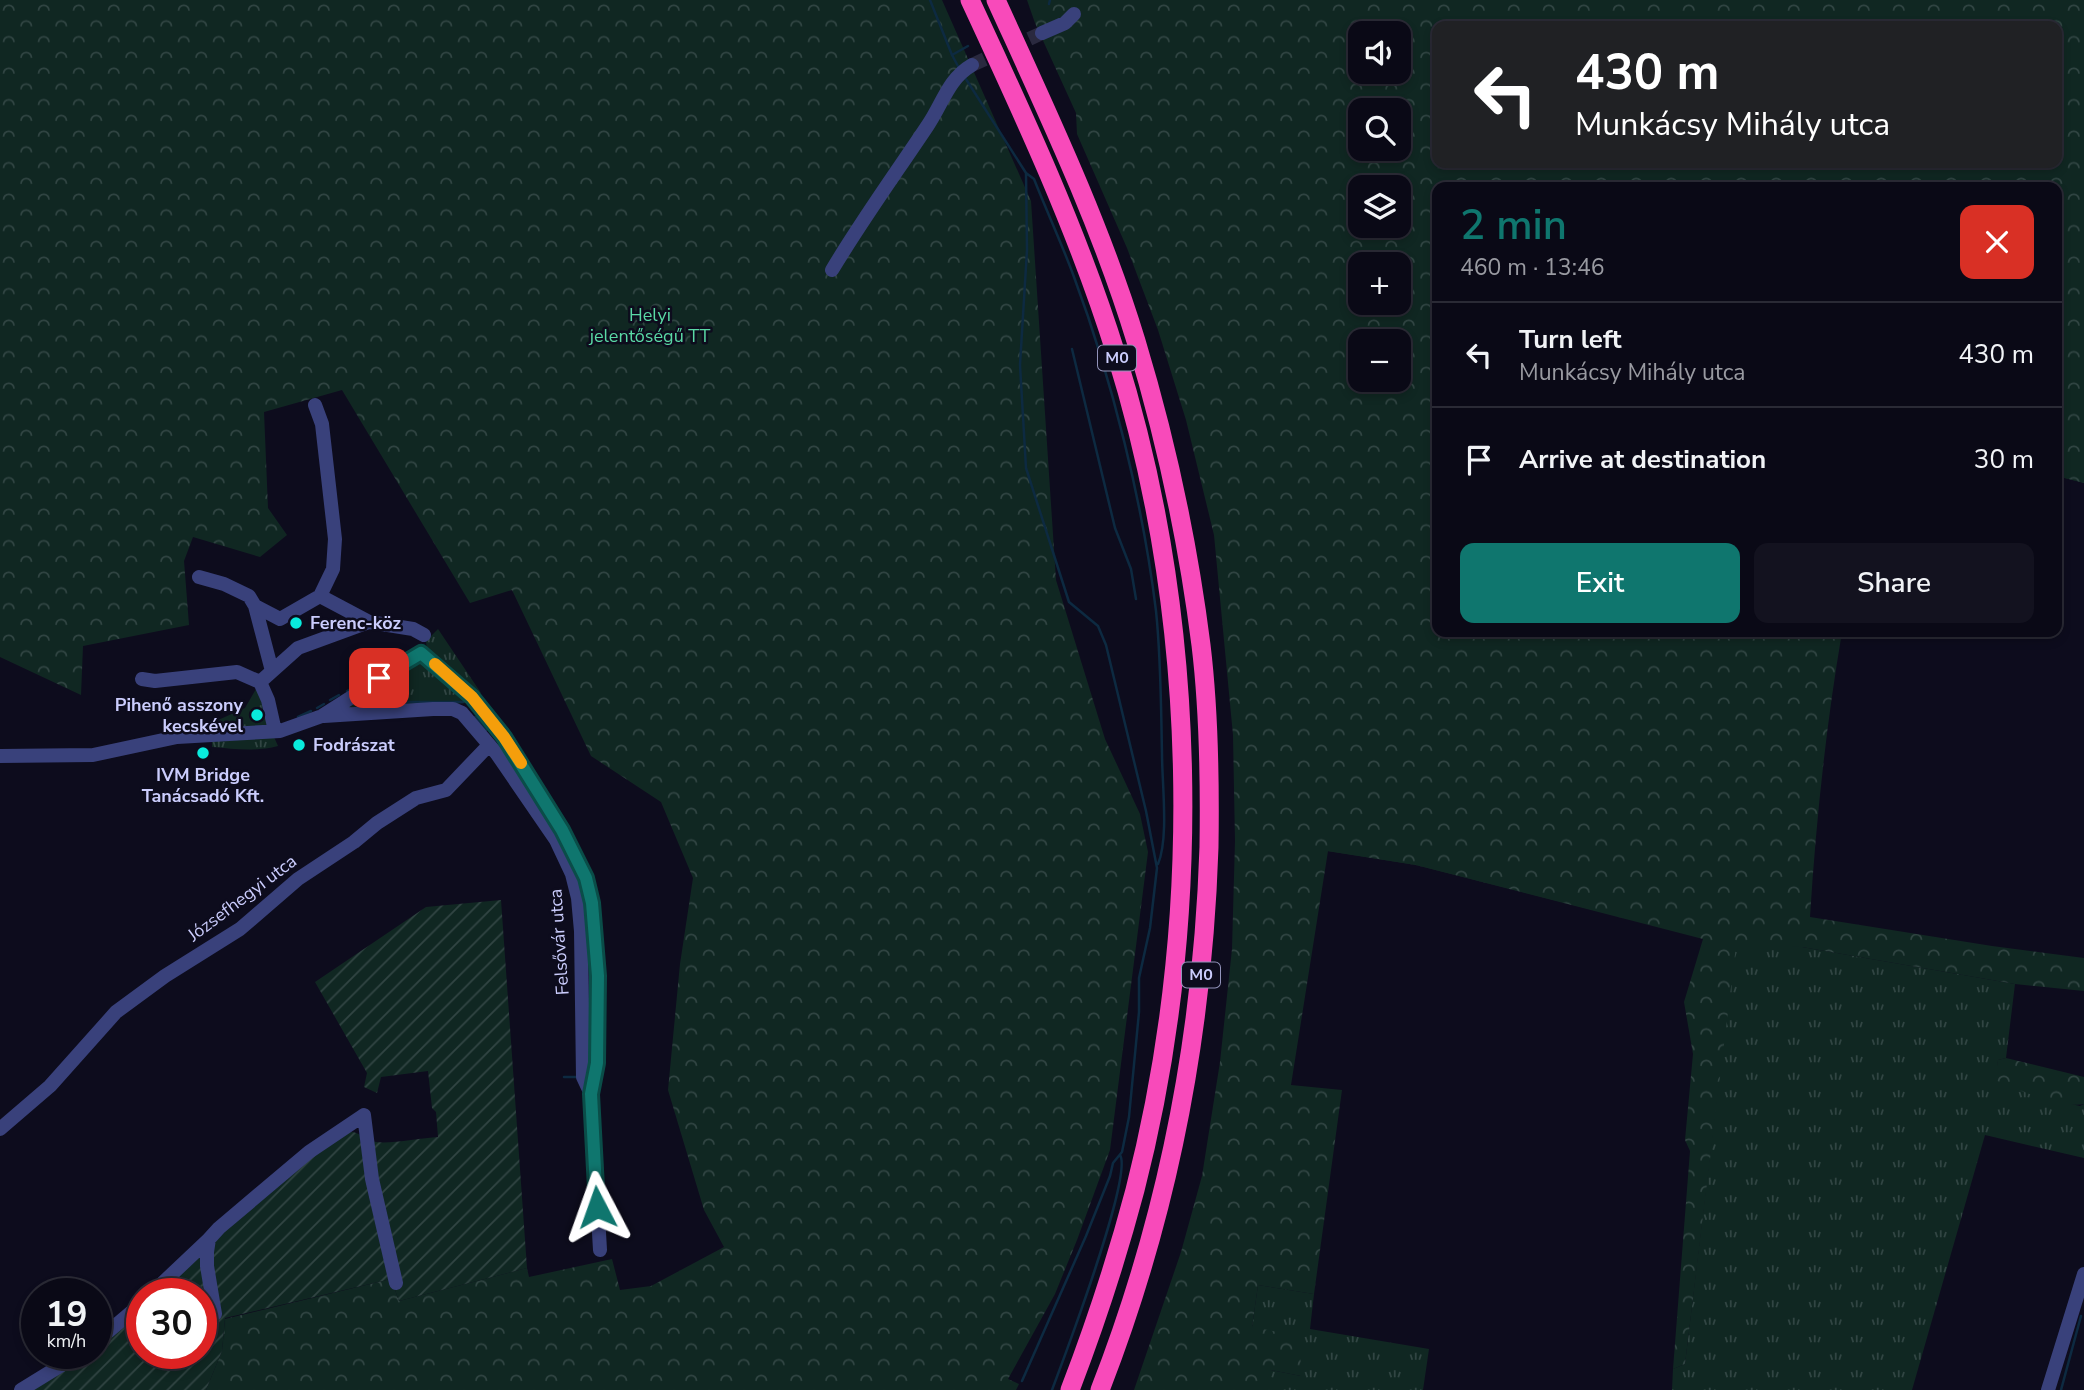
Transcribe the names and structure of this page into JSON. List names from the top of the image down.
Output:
{
  "streets": {
    "highway": ["M0"],
    "street": ["Józsefhegyi utca", "Felsővár utca"]
  },
  "crossings": [
    ["Józsefhegyi utca", "Felsővár utca"]
  ],
  "parks": ["Helyi jelentőségű TT"],
  "places": [
    "Ferenc-köz",
    "Pihenő asszony kecskével",
    "Fodrászat",
    "IVM Bridge Tanácsadó Kft."
  ],
  "page": {
    "map_buttons": ["+", "−"],
    "turn": ["430 m", "Munkácsy Mihály utca"],
    "heading": ["2 min", "460 m · 13:46"],
    "list": [
      {
        "name": "Turn left",
        "note": "Munkácsy Mihály utca",
        "value": "430 m"
      },
      {
        "name": "Arrive at destination",
        "value": "30 m"
      }
    ],
    "buttons": ["Exit", "Share"],
    "speed": "19 km/h",
    "limit": "30"
  }
}
